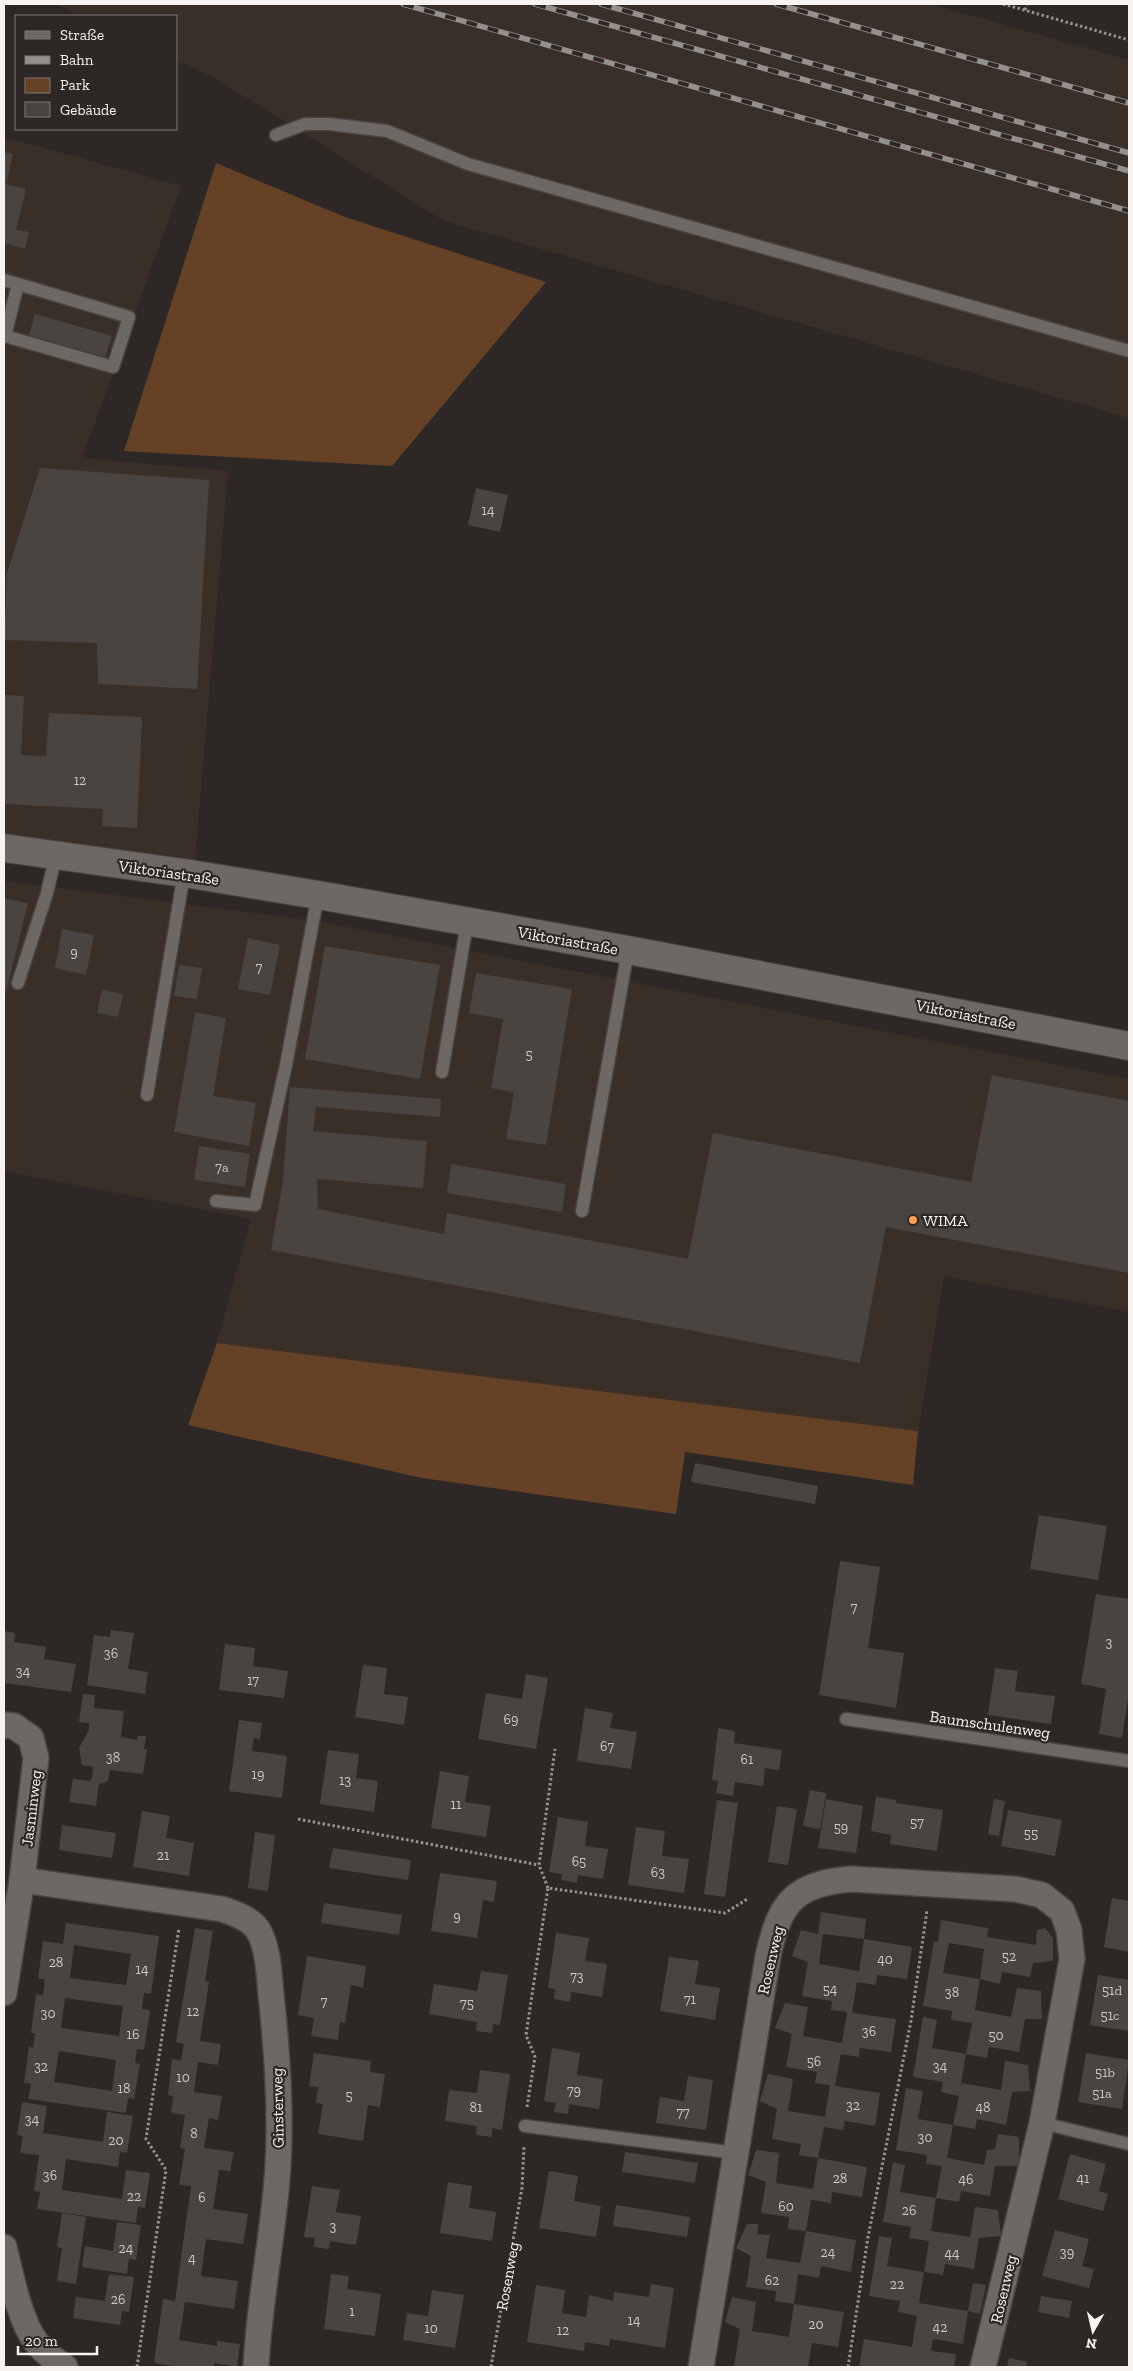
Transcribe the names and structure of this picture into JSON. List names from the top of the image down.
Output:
{
  "streets": {
    "street": [
      "Viktoriastraße",
      "Jasminweg",
      "Rosenweg",
      "Ginsterweg"
    ],
    "lane": ["Baumschulenweg"]
  },
  "crossings": [
    ["Jasminweg", "Ginsterweg"]
  ],
  "places": ["WIMA"],
  "house_numbers": [
    "14",
    "12",
    "9",
    "7",
    "5",
    "7a",
    "7",
    "3",
    "36",
    "34",
    "17",
    "69",
    "67",
    "38",
    "61",
    "19",
    "13",
    "11",
    "57",
    "59",
    "55",
    "21",
    "65",
    "63",
    "9",
    "52",
    "40",
    "28",
    "14",
    "73",
    "54",
    "51d",
    "38",
    "71",
    "7",
    "75",
    "12",
    "30",
    "51c",
    "36",
    "16",
    "50",
    "56",
    "32",
    "34",
    "51b",
    "10",
    "18",
    "79",
    "51a",
    "5",
    "32",
    "81",
    "48",
    "77",
    "34",
    "8",
    "30",
    "20",
    "36",
    "28",
    "41",
    "46",
    "22",
    "6",
    "60",
    "26",
    "3",
    "24",
    "24",
    "39",
    "44",
    "4",
    "62",
    "22",
    "26",
    "1",
    "14",
    "20",
    "42",
    "10",
    "12"
  ],
  "legend": [
    "Straße",
    "Bahn",
    "Park",
    "Gebäude"
  ],
  "scale_bar": "20 m",
  "north": "bottom"
}
